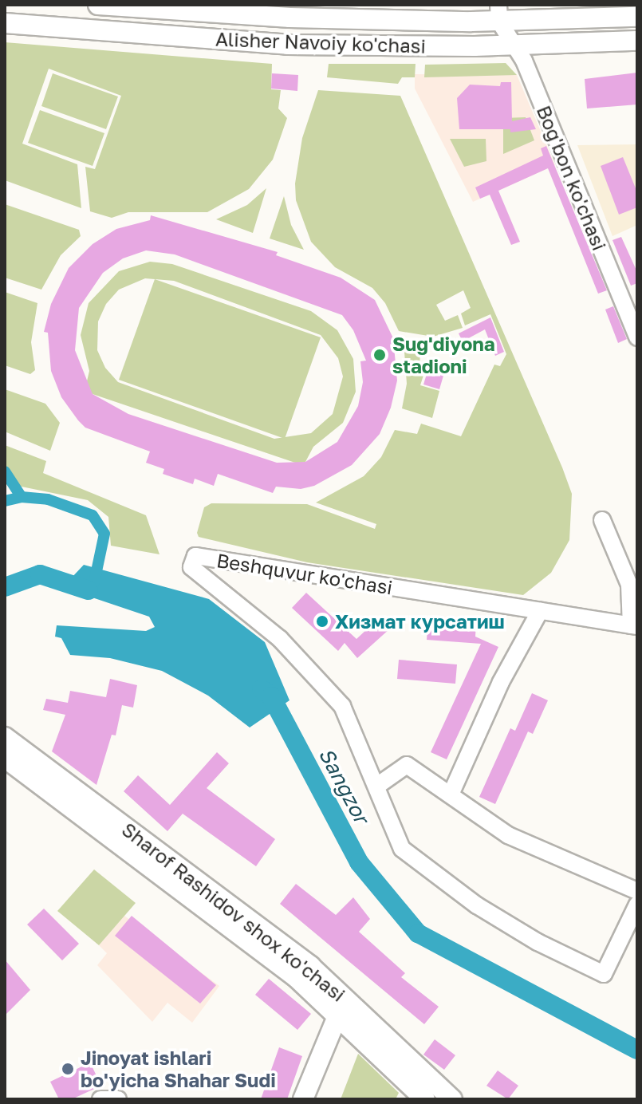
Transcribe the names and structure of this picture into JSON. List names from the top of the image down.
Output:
{
  "streets": {
    "main road": ["Alisher Navoiy ko'chasi", "Sharof Rashidov shox ko'chasi"],
    "street": ["Bog'bon ko'chasi", "Beshquvur ko'chasi"]
  },
  "crossings": [
    ["Alisher Navoiy ko'chasi", "Bog'bon ko'chasi"]
  ],
  "water": ["Sangzor"],
  "places": ["Sug'diyona stadioni", "Хизмат курсатиш", "Jinoyat ishlari bo'yicha Shahar Sudi"]
}
